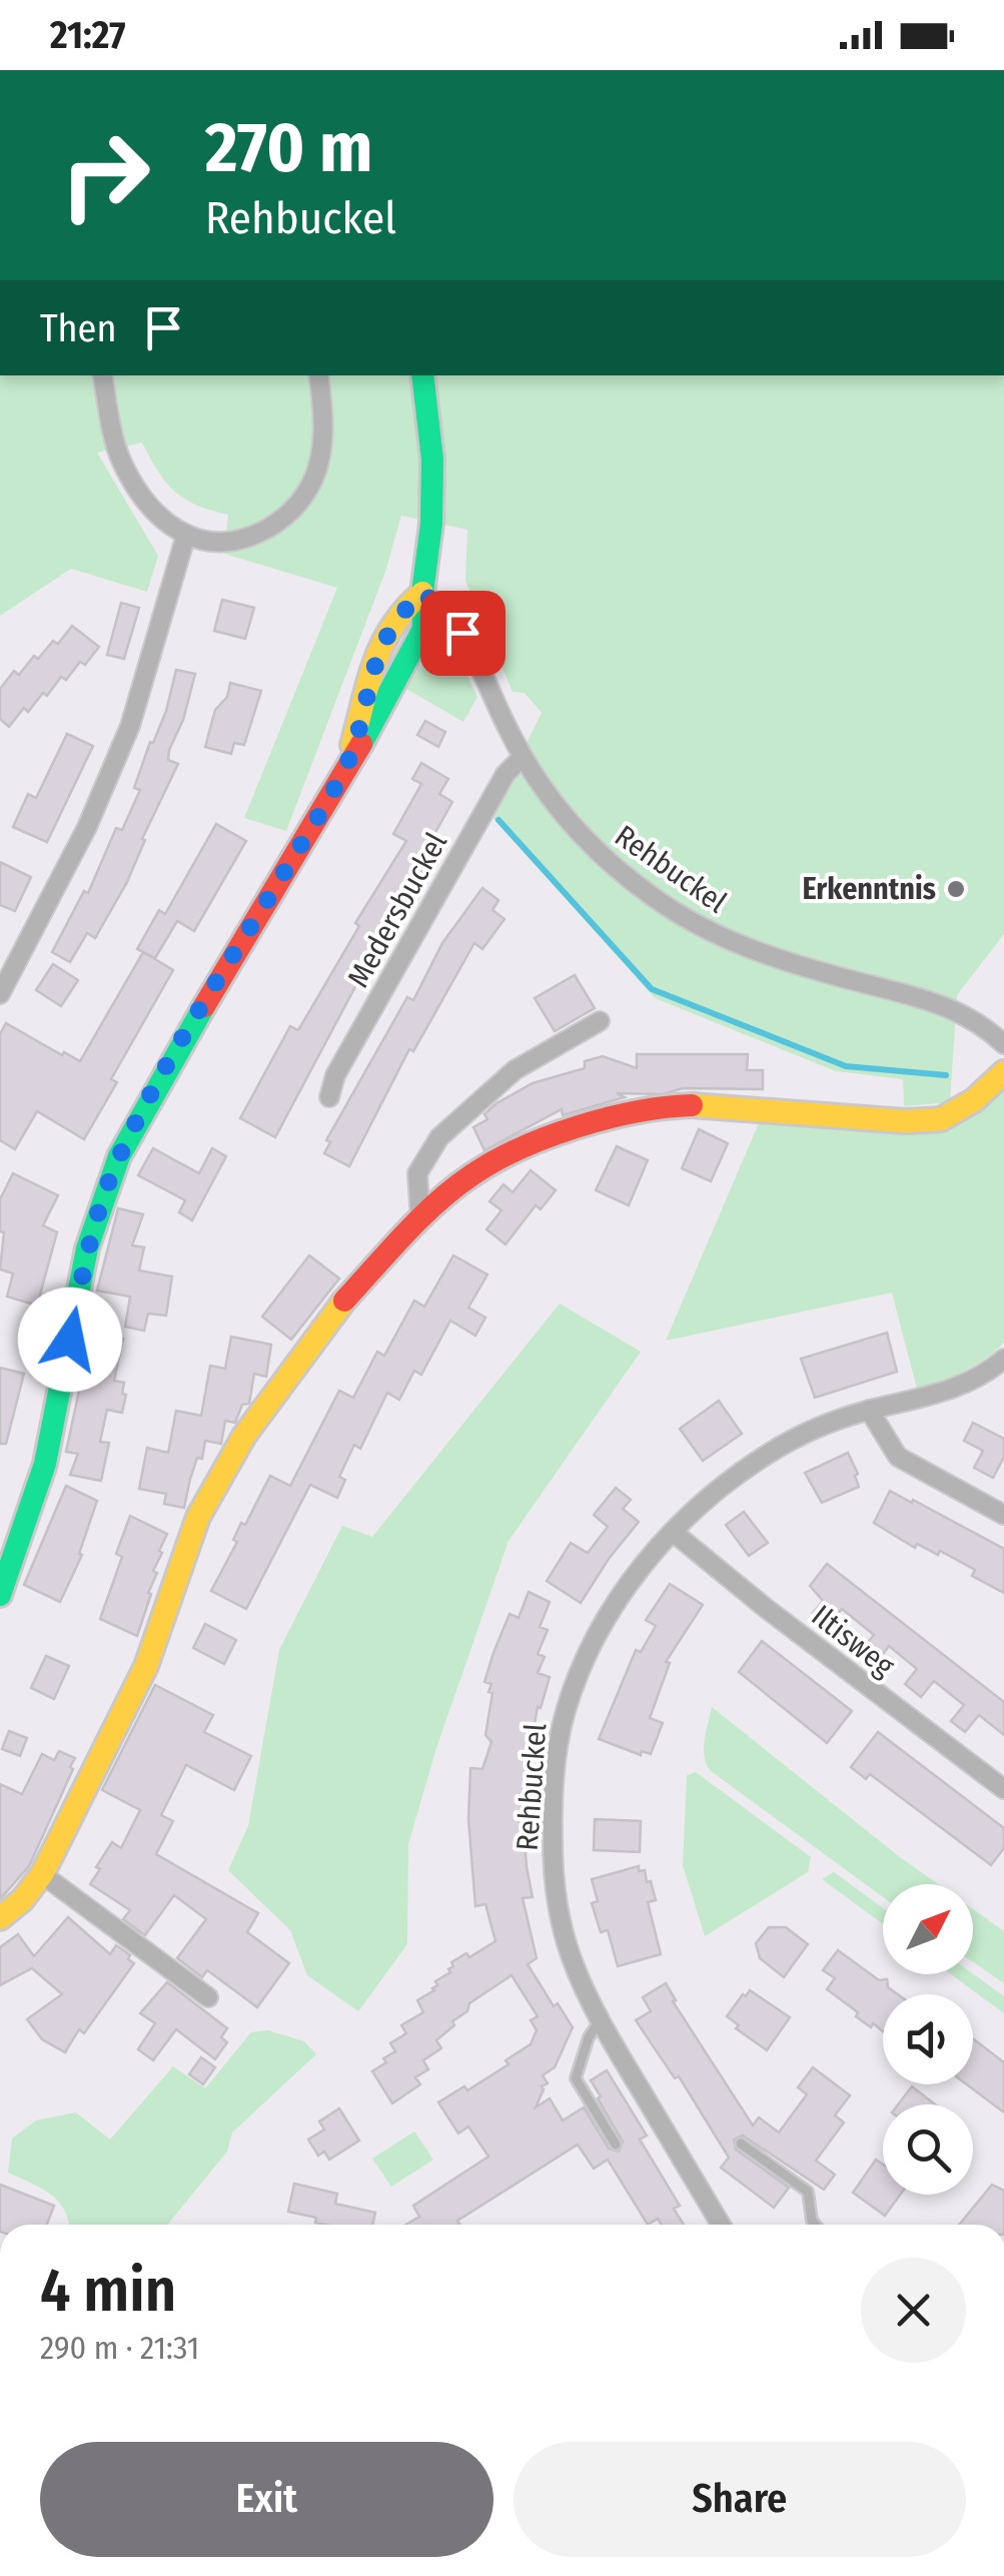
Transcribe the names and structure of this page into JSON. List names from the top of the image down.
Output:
{
  "streets": {
    "street": ["Rehbuckel", "Medersbuckel", "Iltisweg"]
  },
  "crossings": [
    ["Rehbuckel", "Medersbuckel"],
    ["Rehbuckel", "Iltisweg"]
  ],
  "places": ["Erkenntnis"],
  "north": "top right",
  "page": {
    "status": "21:27",
    "turn": ["270 m", "Rehbuckel"],
    "then": "Then",
    "heading": ["4 min", "290 m · 21:31"],
    "buttons": ["Exit", "Share"]
  }
}
